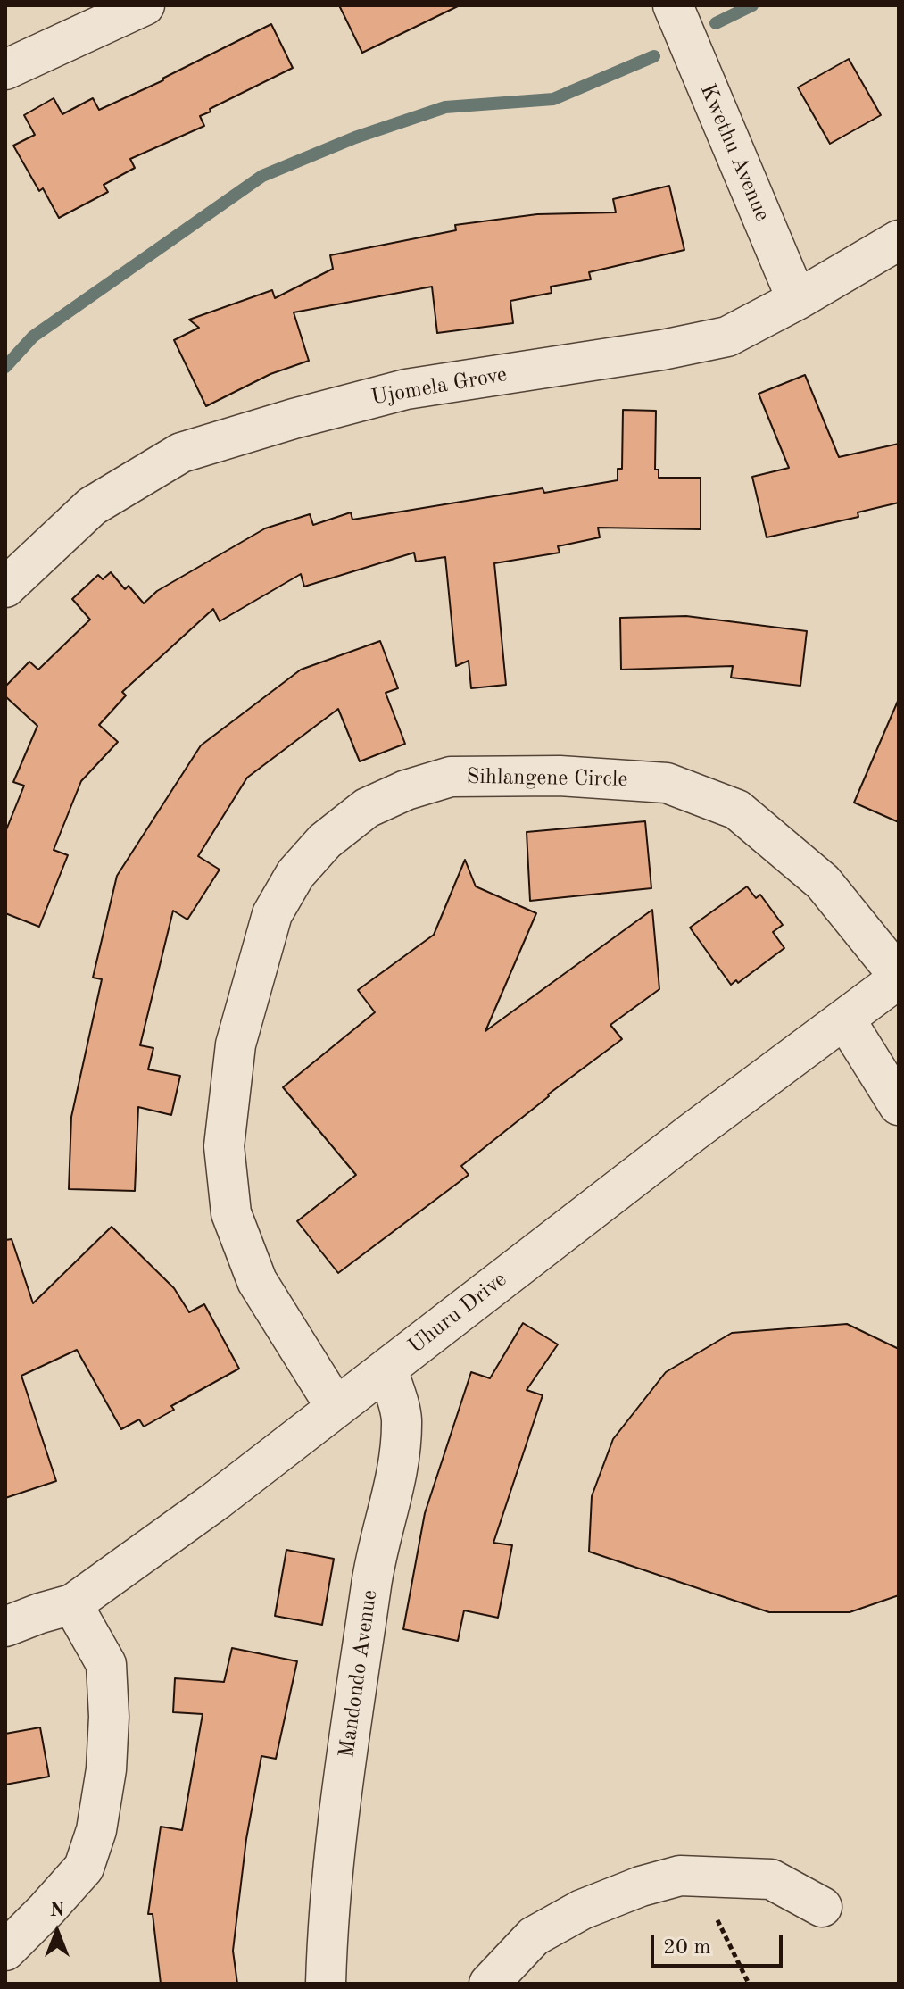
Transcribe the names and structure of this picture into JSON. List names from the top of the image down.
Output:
{
  "streets": {
    "street": [
      "Kwethu Avenue",
      "Ujomela Grove",
      "Sihlangene Circle",
      "Uhuru Drive",
      "Mandondo Avenue"
    ]
  },
  "crossings": [
    ["Kwethu Avenue", "Ujomela Grove"],
    ["Sihlangene Circle", "Uhuru Drive"],
    ["Uhuru Drive", "Mandondo Avenue"]
  ],
  "scale_bar": "20 m",
  "north": "top"
}
